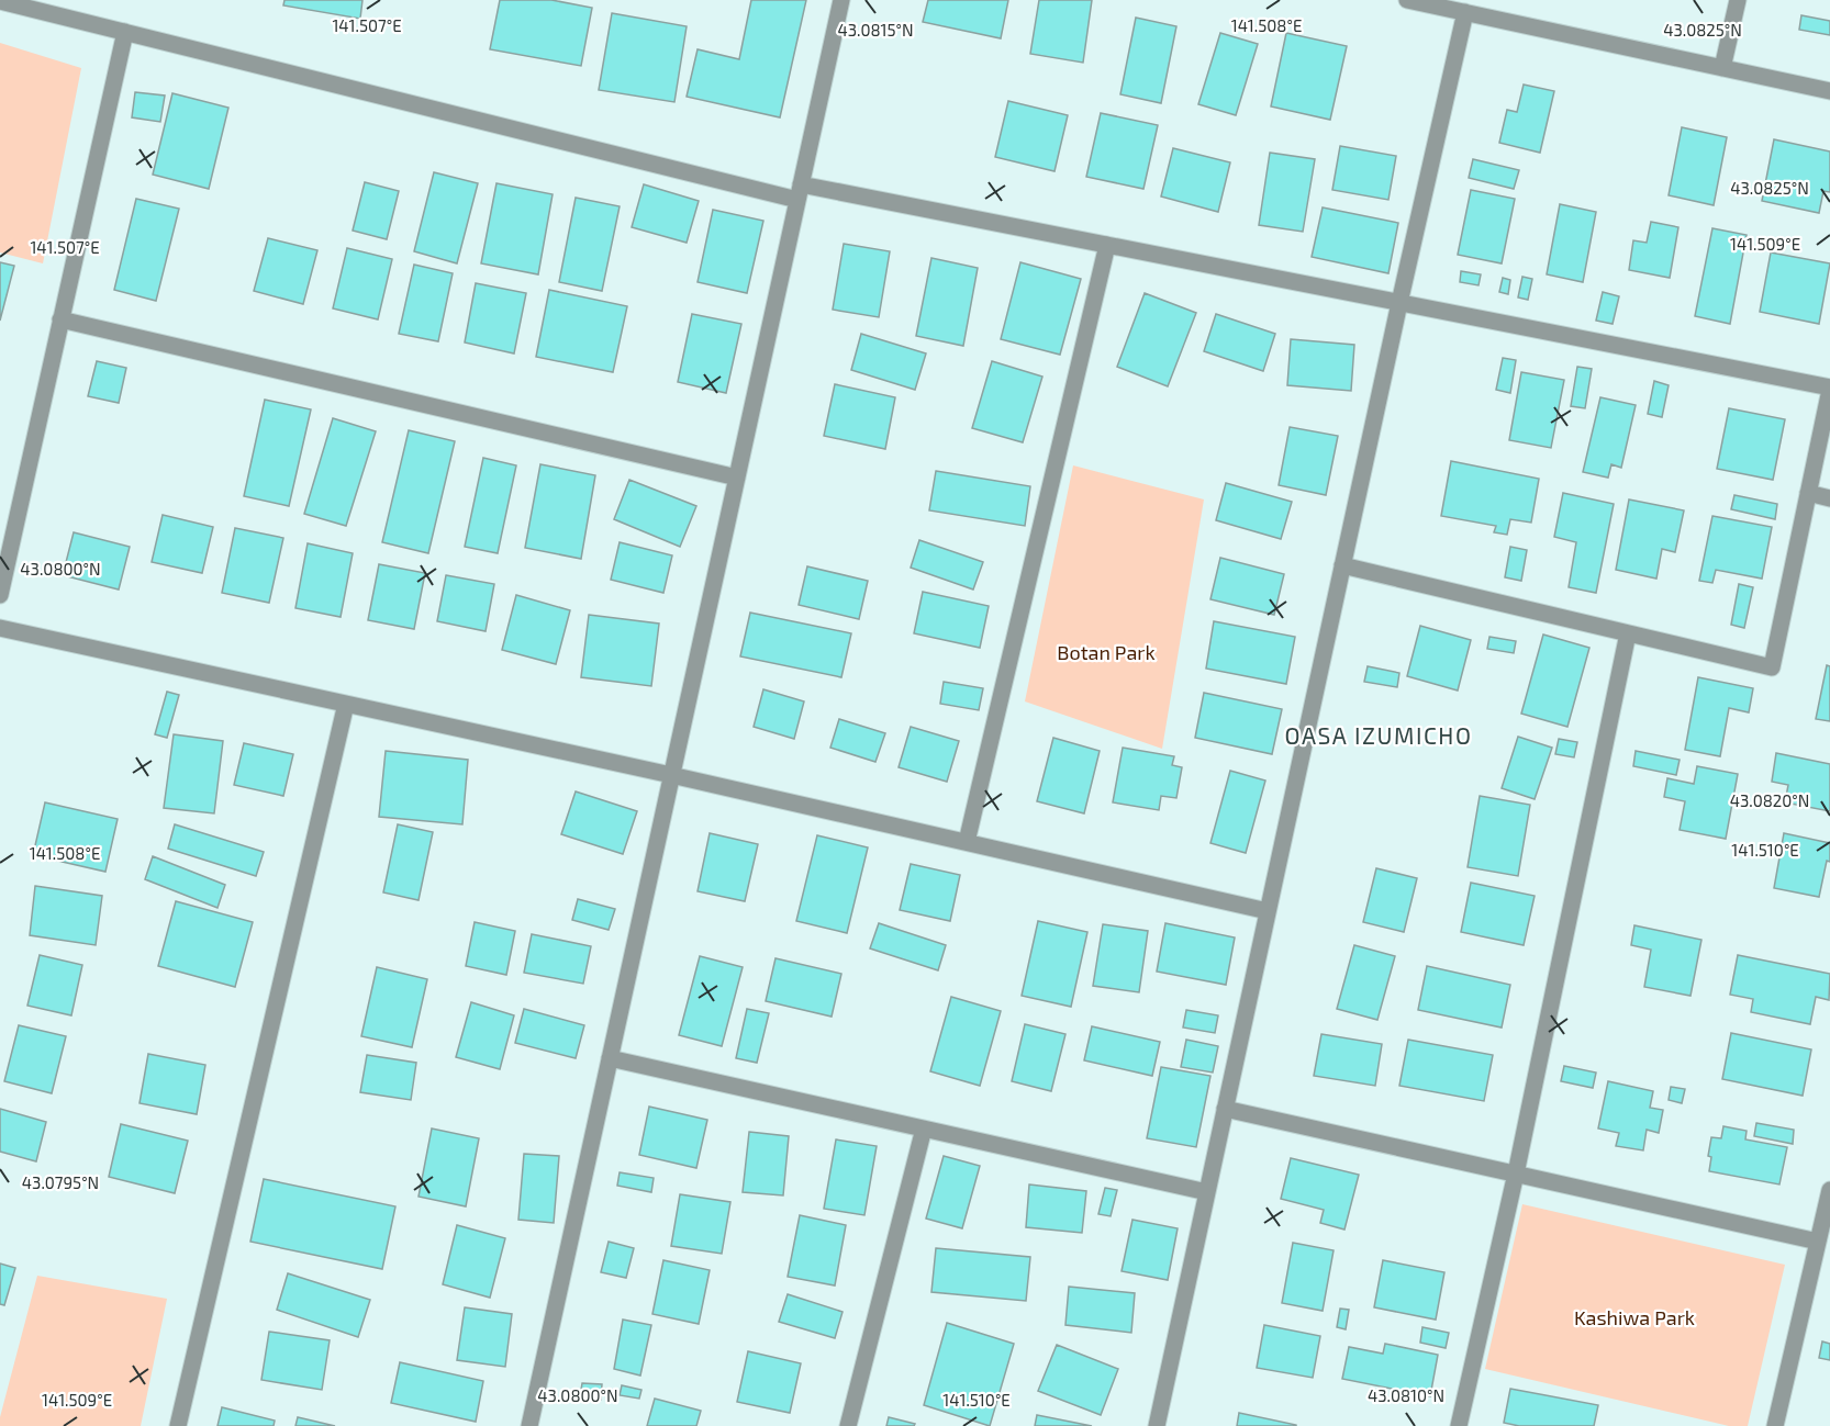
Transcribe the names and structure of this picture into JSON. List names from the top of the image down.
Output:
{
  "districts": ["OASA IZUMICHO"],
  "parks": ["Botan Park", "Kashiwa Park"],
  "coordinates": [
    "141.507°E",
    "141.508°E",
    "43.0825°N",
    "43.0815°N",
    "141.509°E",
    "43.0800°N",
    "43.0820°N",
    "141.510°E",
    "43.0795°N",
    "43.0810°N"
  ]
}
